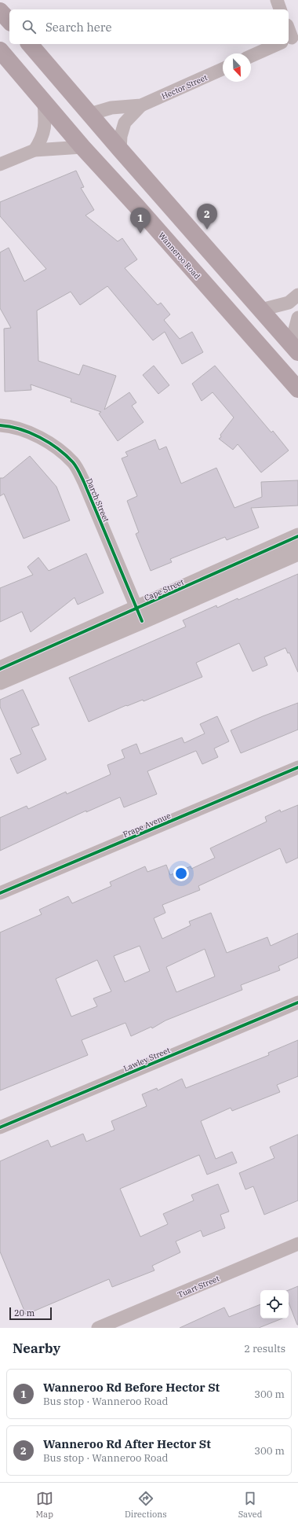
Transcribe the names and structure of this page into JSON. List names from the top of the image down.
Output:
{
  "streets": {
    "highway": ["Wanneroo Road"],
    "street": [
      "Hector Street",
      "Darch Street",
      "Cape Street",
      "Frape Avenue",
      "Lawley Street",
      "Tuart Street"
    ]
  },
  "crossings": [
    ["Darch Street", "Cape Street"]
  ],
  "scale_bar": "20 m",
  "north": "bottom right",
  "page": {
    "search": "Search here",
    "pins": ["2", "1"],
    "scale": "20 m",
    "heading": ["Nearby", "2 results"],
    "list": [
      {
        "mark": "1",
        "name": "Wanneroo Rd Before Hector St",
        "note": "Bus stop · Wanneroo Road",
        "value": "300 m"
      },
      {
        "mark": "2",
        "name": "Wanneroo Rd After Hector St",
        "note": "Bus stop · Wanneroo Road",
        "value": "300 m"
      }
    ],
    "nav": ["Map", "Directions", "Saved"]
  }
}
